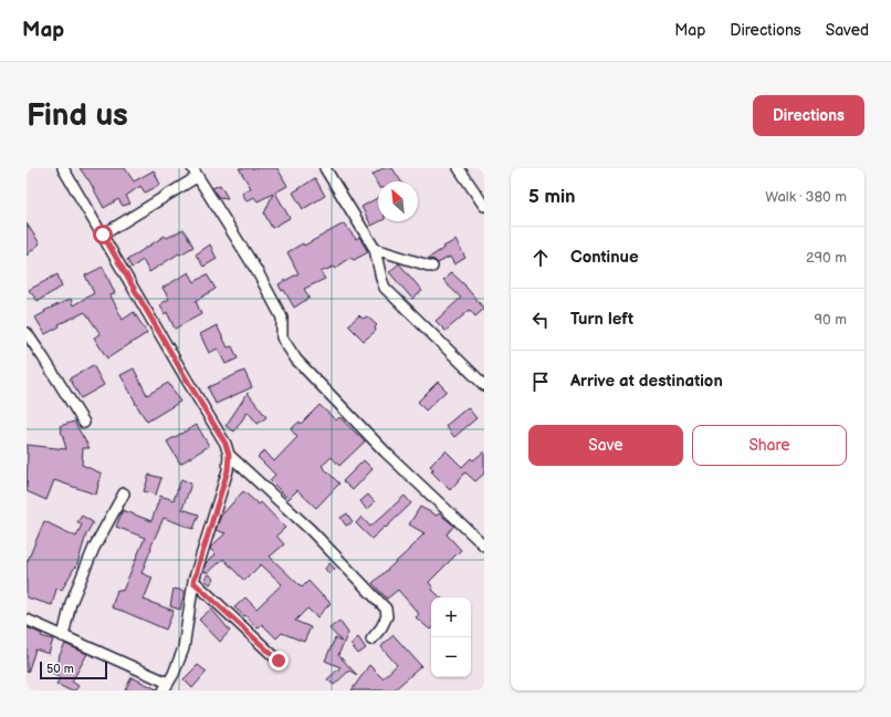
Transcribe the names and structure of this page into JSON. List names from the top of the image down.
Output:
{
  "scale_bar": "50 m",
  "north": "top left",
  "page": {
    "header": "Map",
    "nav": ["Map", "Directions", "Saved"],
    "buttons": [
      "Directions",
      ["Save", "Share"]
    ],
    "title": "Find us",
    "heading": ["5 min", "Walk · 380 m"],
    "list": [
      ["Continue", "290 m"],
      ["Turn left", "90 m"],
      "Arrive at destination"
    ],
    "map_buttons": ["+", "−"],
    "scale": "50 m"
  }
}
